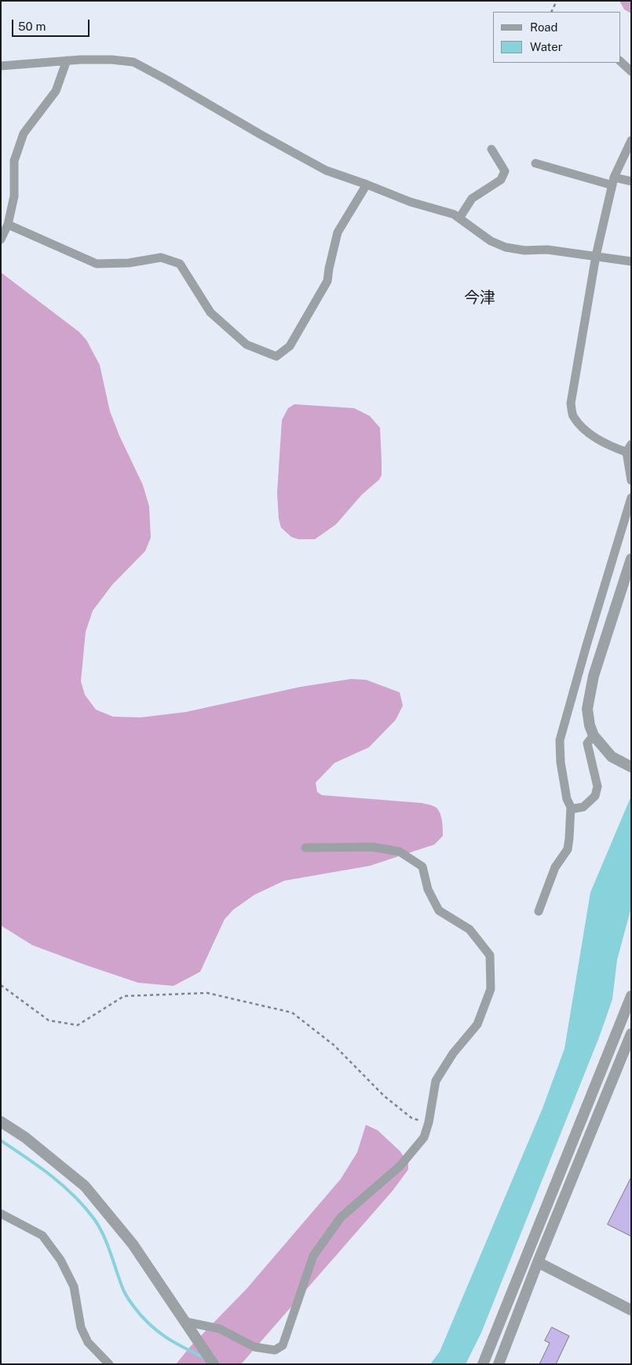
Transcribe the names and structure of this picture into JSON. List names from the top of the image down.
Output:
{
  "districts": ["今津"],
  "legend": ["Road", "Water"],
  "scale_bar": "50 m"
}
